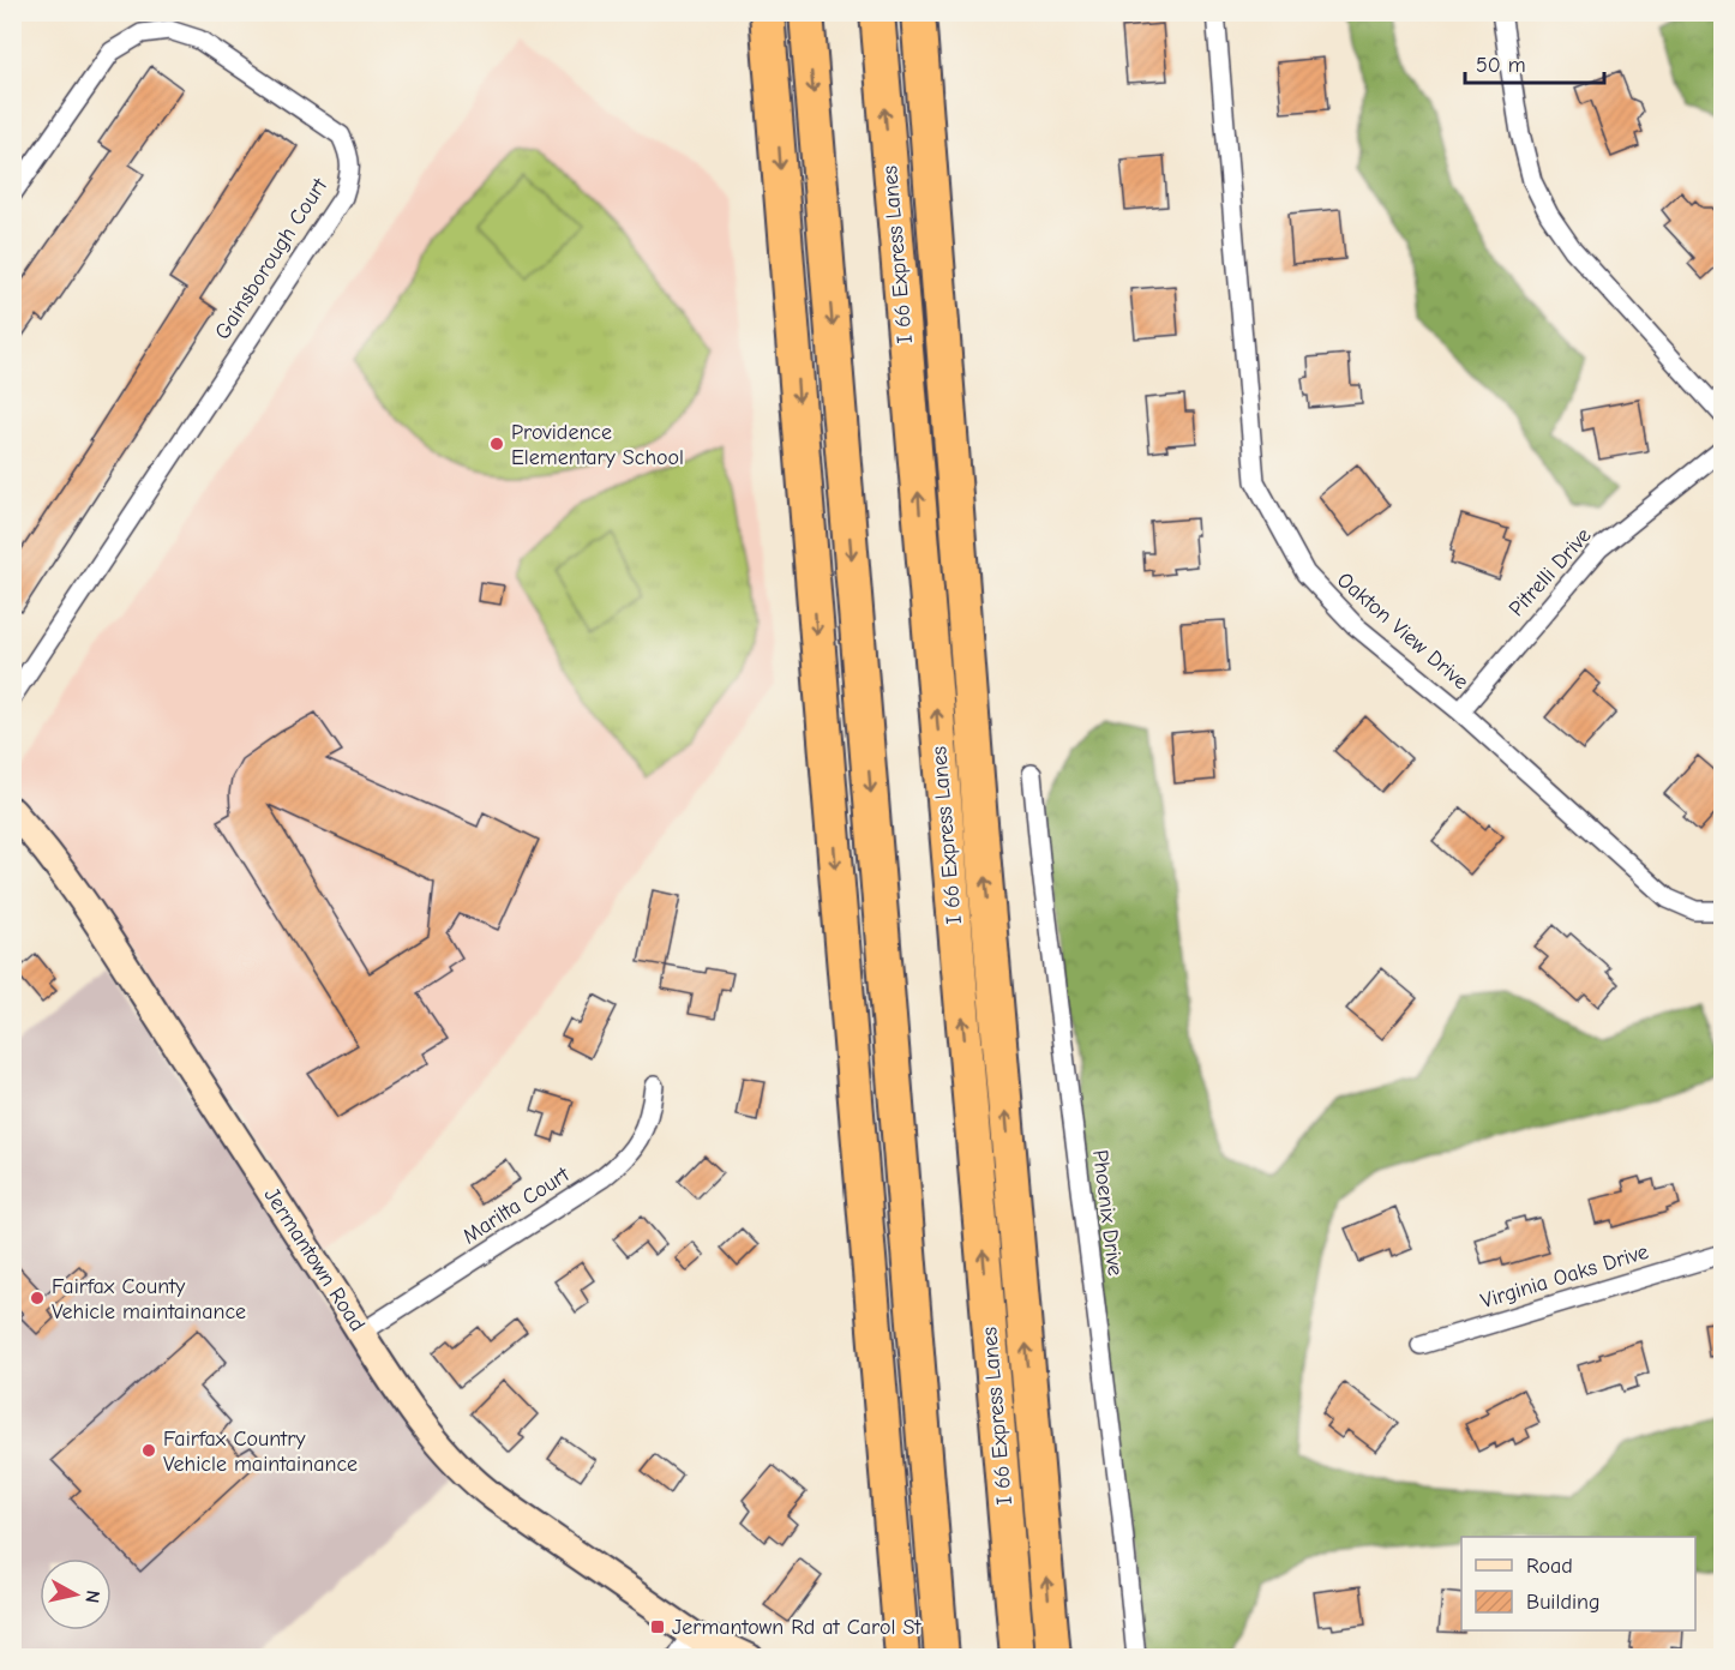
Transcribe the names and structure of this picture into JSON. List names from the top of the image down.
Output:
{
  "streets": {
    "highway": ["I 66 Express Lanes"],
    "main road": ["Jermantown Road"],
    "street": [
      "Gainsborough Court",
      "Pitrelli Drive",
      "Oakton View Drive",
      "Marilta Court",
      "Phoenix Drive",
      "Virginia Oaks Drive"
    ]
  },
  "crossings": [
    ["Pitrelli Drive", "Oakton View Drive"],
    ["Marilta Court", "Jermantown Road"]
  ],
  "places": {
    "other": ["Providence Elementary School", "Fairfax County Vehicle maintainance", "Fairfax Country Vehicle maintainance"],
    "transit": ["Jermantown Rd at Carol St"]
  },
  "legend": ["Road", "Building"],
  "scale_bar": "50 m",
  "north": "right"
}
